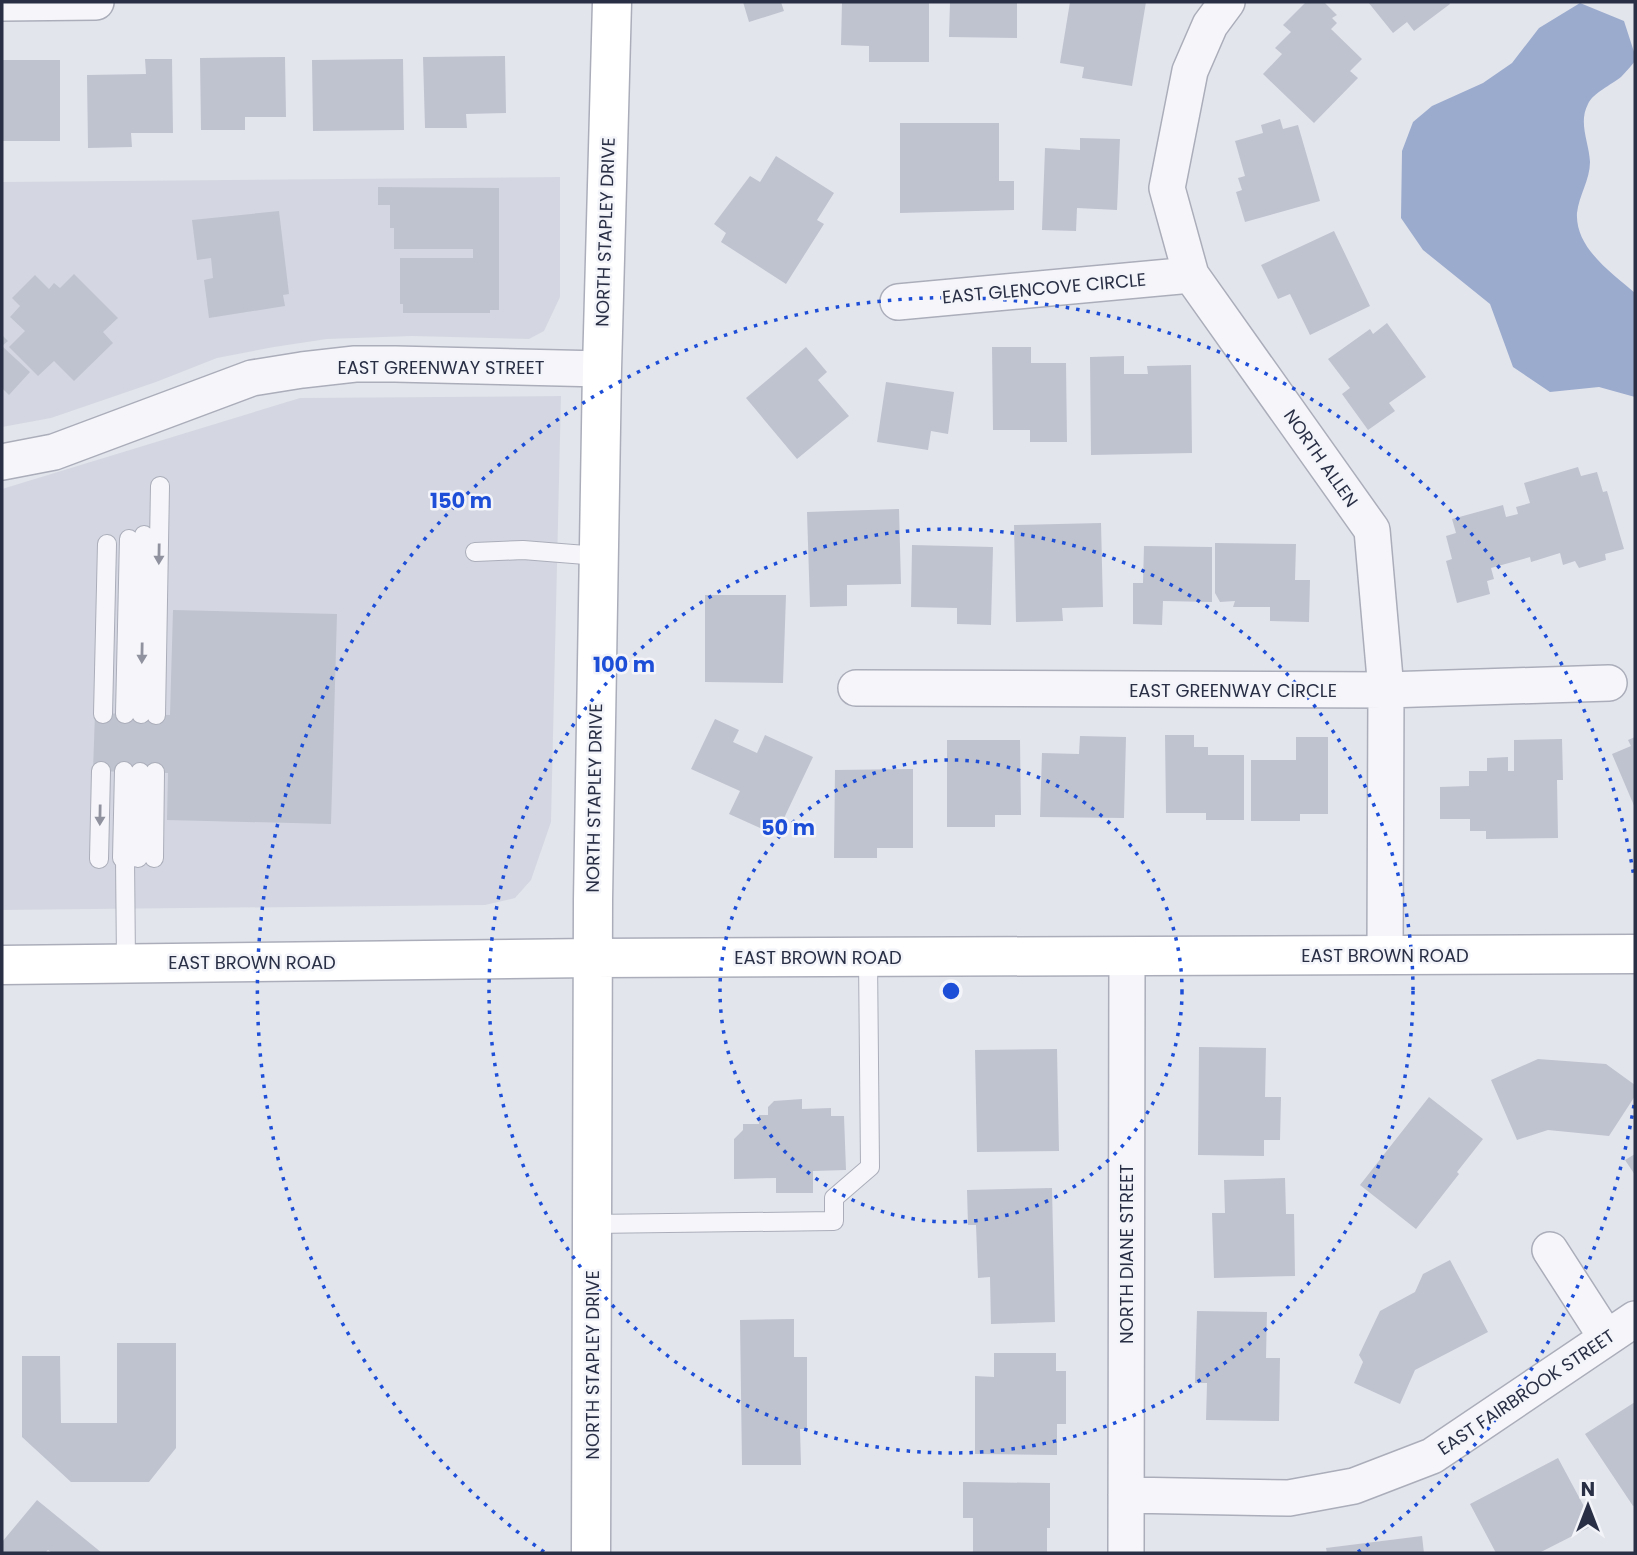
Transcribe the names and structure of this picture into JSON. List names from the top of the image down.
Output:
{
  "streets": {
    "main road": ["NORTH STAPLEY DRIVE", "EAST BROWN ROAD"],
    "street": [
      "EAST GLENCOVE CIRCLE",
      "EAST GREENWAY STREET",
      "NORTH ALLEN",
      "EAST GREENWAY CIRCLE",
      "NORTH DIANE STREET",
      "EAST FAIRBROOK STREET"
    ]
  },
  "crossings": [
    ["NORTH STAPLEY DRIVE", "EAST GREENWAY STREET"],
    ["NORTH STAPLEY DRIVE", "EAST BROWN ROAD"],
    ["EAST GLENCOVE CIRCLE", "NORTH ALLEN"],
    ["NORTH ALLEN", "EAST GREENWAY CIRCLE"],
    ["NORTH ALLEN", "EAST BROWN ROAD"],
    ["EAST BROWN ROAD", "NORTH DIANE STREET"],
    ["NORTH DIANE STREET", "EAST FAIRBROOK STREET"]
  ],
  "north": "top",
  "rings": ["150 m", "100 m", "50 m"]
}
